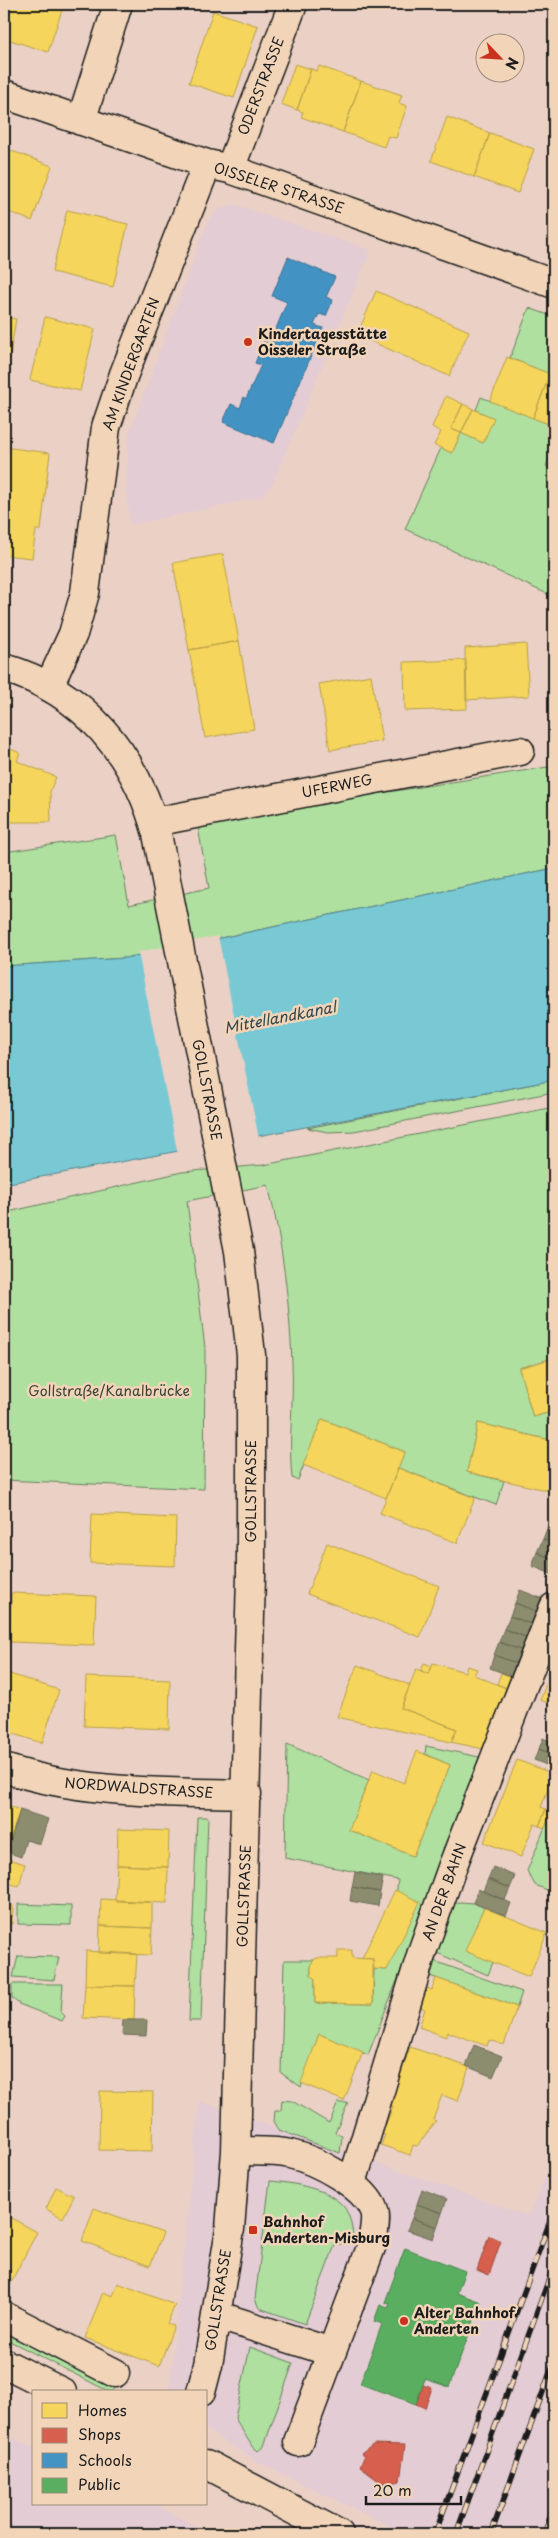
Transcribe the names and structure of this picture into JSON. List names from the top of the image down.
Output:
{
  "streets": {
    "street": [
      "ODERSTRASSE",
      "OISSELER STRASSE",
      "AM KINDERGARTEN",
      "UFERWEG",
      "GOLLSTRASSE",
      "NORDWALDSTRASSE",
      "AN DER BAHN"
    ]
  },
  "crossings": [
    ["ODERSTRASSE", "OISSELER STRASSE"],
    ["ODERSTRASSE", "AM KINDERGARTEN"],
    ["OISSELER STRASSE", "AM KINDERGARTEN"],
    ["AM KINDERGARTEN", "GOLLSTRASSE"],
    ["UFERWEG", "GOLLSTRASSE"],
    ["GOLLSTRASSE", "NORDWALDSTRASSE"]
  ],
  "water": ["Mittellandkanal"],
  "parks": ["Gollstraße/Kanalbrücke"],
  "places": {
    "other": ["Kindertagesstätte Oisseler Straße", "Alter Bahnhof Anderten"],
    "transit": ["Bahnhof Anderten-Misburg"]
  },
  "legend": [
    "Homes",
    "Shops",
    "Schools",
    "Public"
  ],
  "scale_bar": "20 m",
  "north": "bottom right"
}
